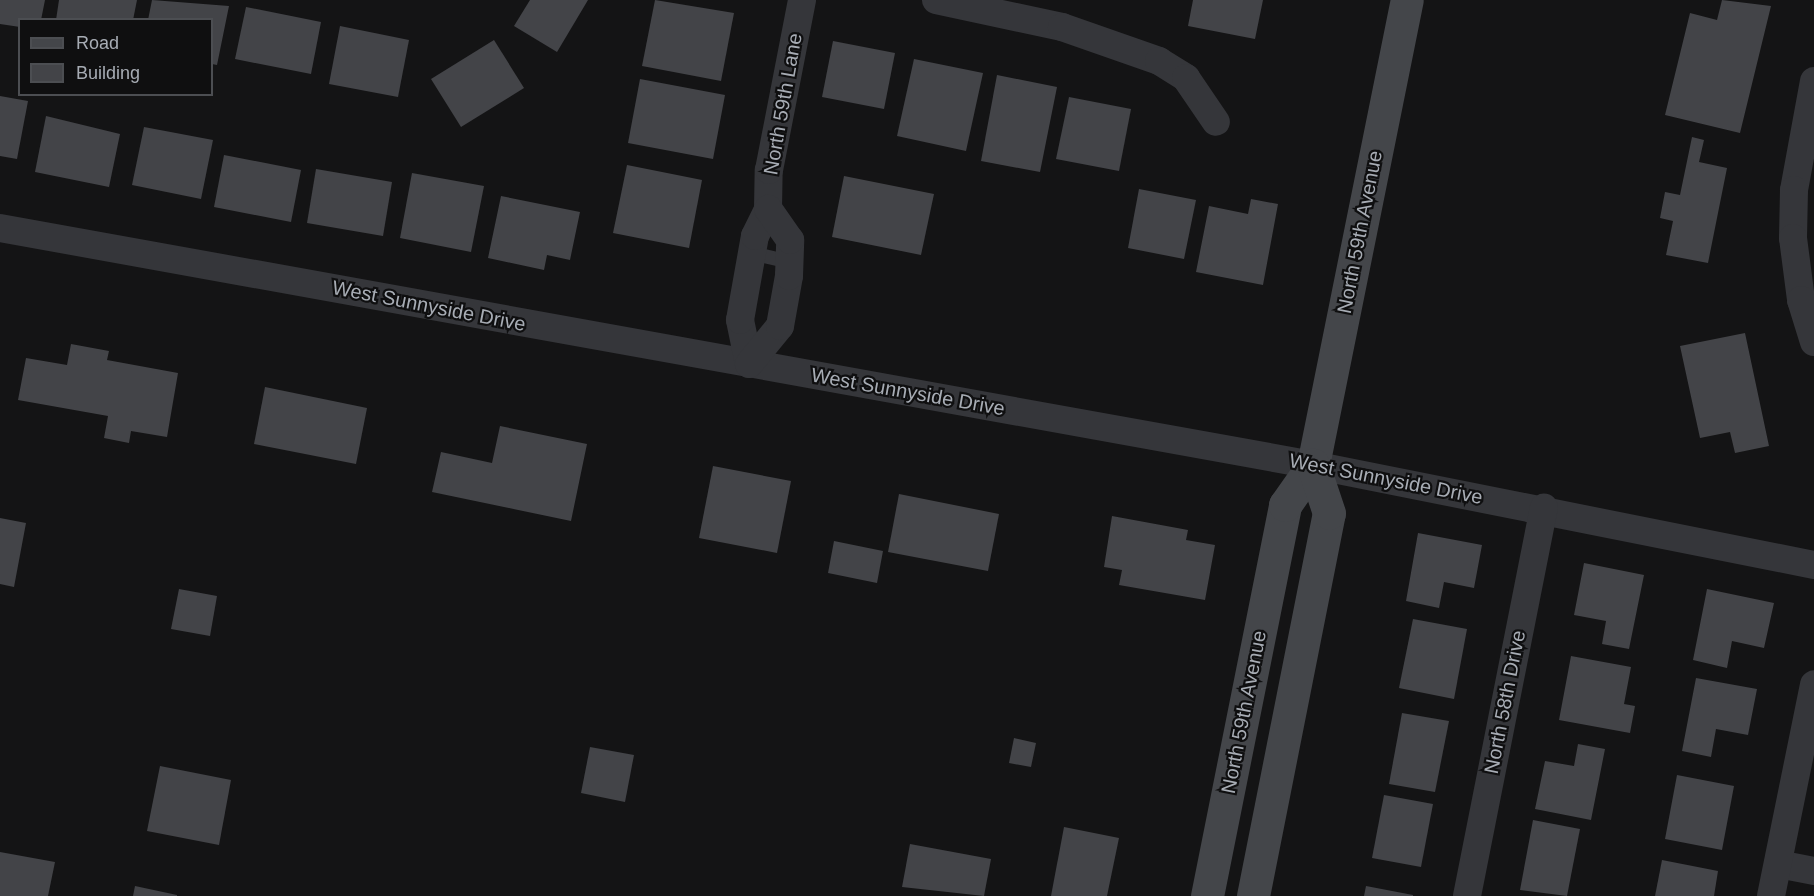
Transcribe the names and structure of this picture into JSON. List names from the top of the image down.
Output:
{
  "streets": {
    "main road": ["North 59th Avenue"],
    "street": ["North 59th Lane", "West Sunnyside Drive", "North 58th Drive"]
  },
  "crossings": [
    ["North 59th Lane", "West Sunnyside Drive"],
    ["North 59th Avenue", "West Sunnyside Drive"],
    ["West Sunnyside Drive", "North 58th Drive"]
  ],
  "legend": ["Road", "Building"]
}
